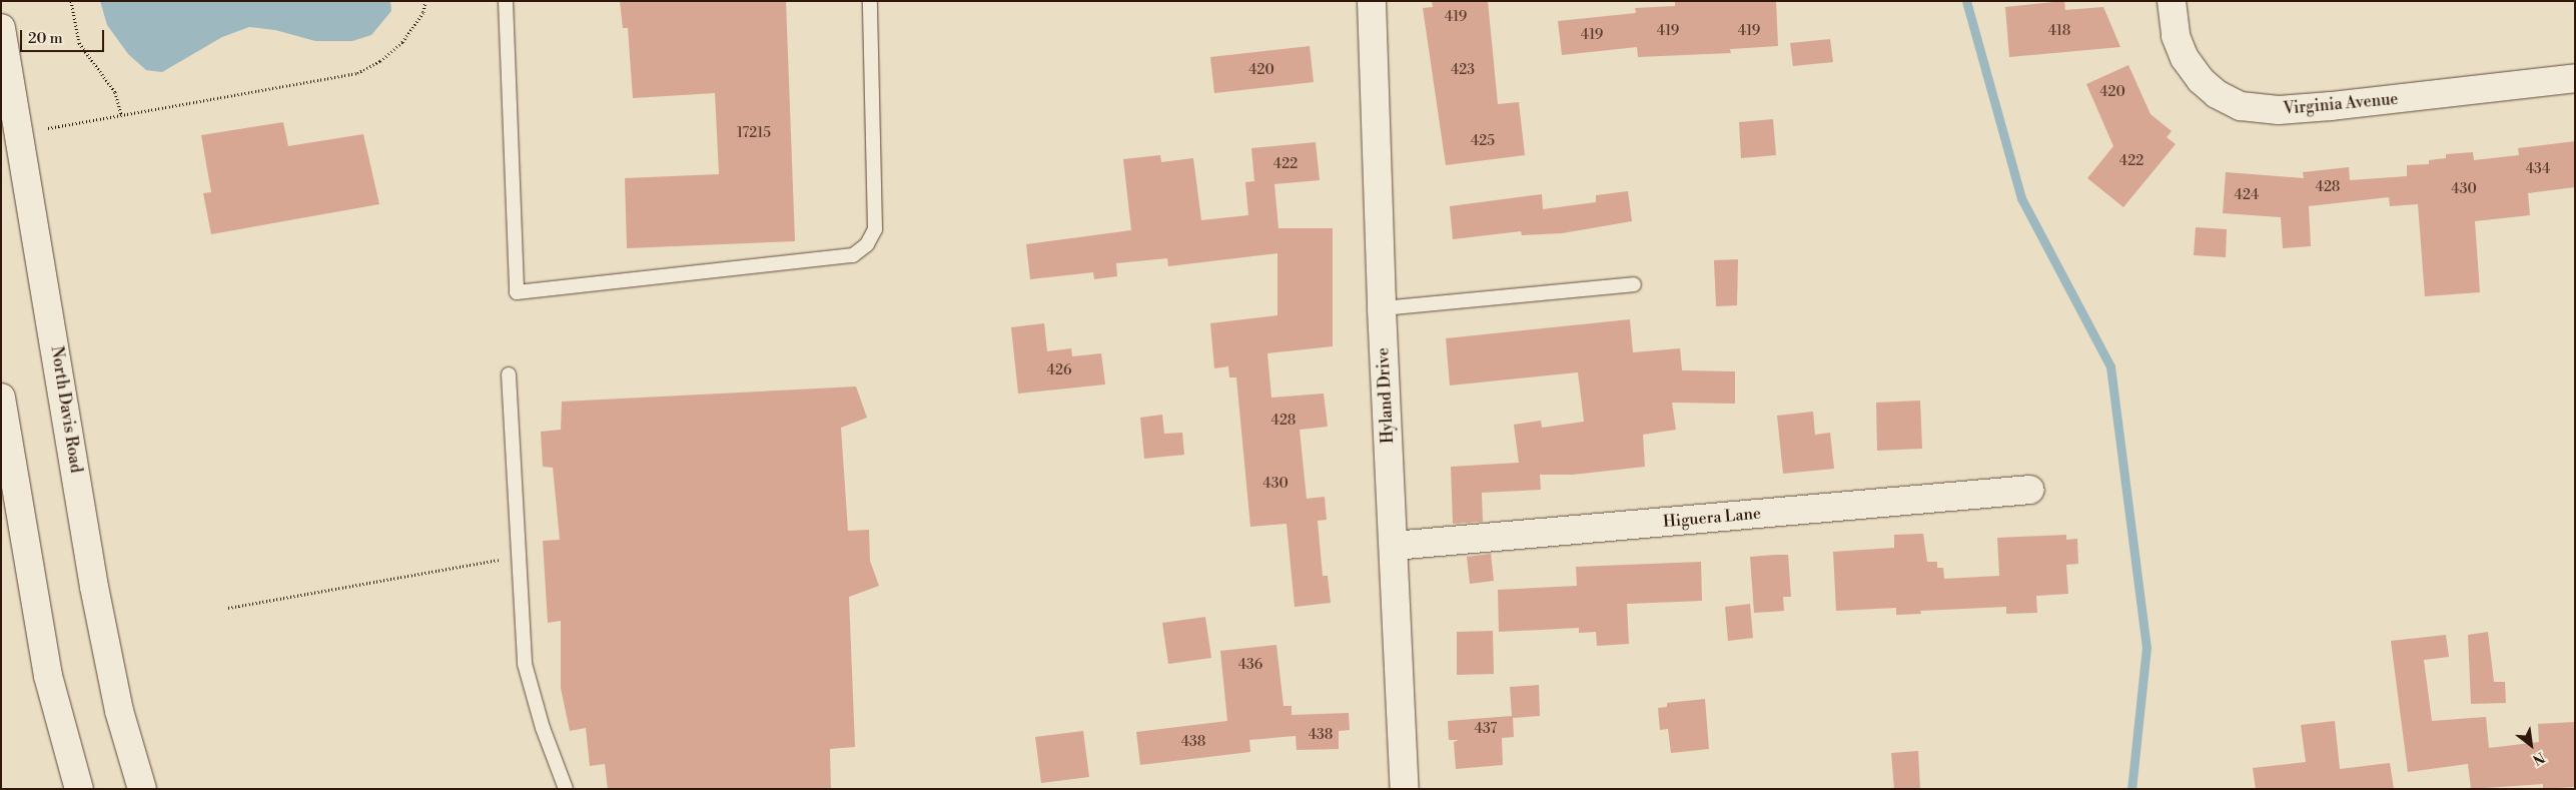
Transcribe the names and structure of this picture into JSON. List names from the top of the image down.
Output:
{
  "streets": {
    "street": [
      "Virginia Avenue",
      "Hyland Drive",
      "North Davis Road",
      "Higuera Lane"
    ]
  },
  "crossings": [
    ["Hyland Drive", "Higuera Lane"]
  ],
  "house_numbers": [
    "419",
    "419",
    "419",
    "418",
    "419",
    "420",
    "423",
    "420",
    "17215",
    "425",
    "422",
    "422",
    "434",
    "428",
    "430",
    "424",
    "426",
    "428",
    "430",
    "436",
    "437",
    "438",
    "438"
  ],
  "scale_bar": "20 m",
  "north": "bottom right"
}
